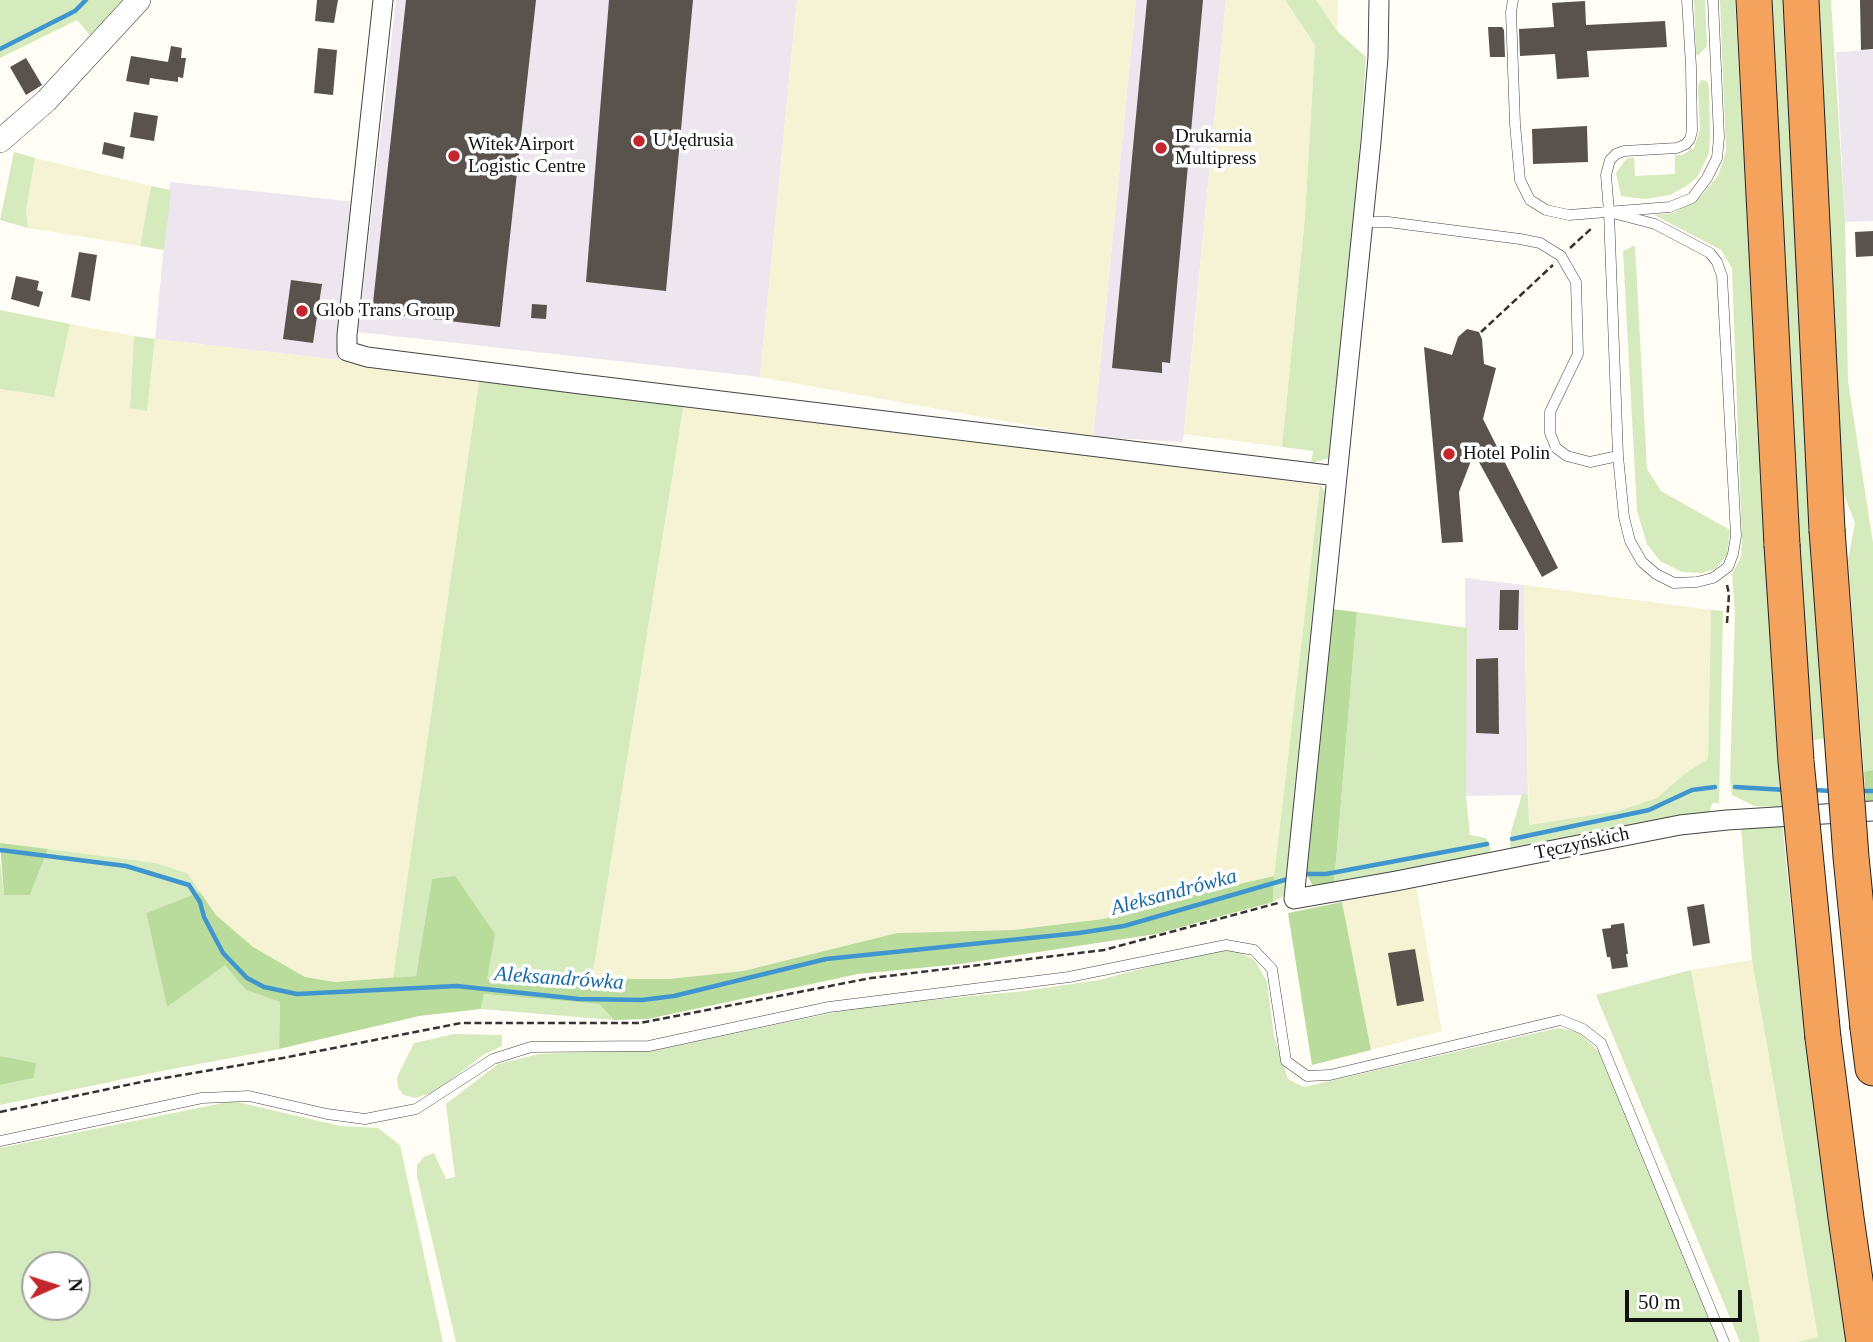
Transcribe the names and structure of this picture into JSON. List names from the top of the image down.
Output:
{
  "streets": {
    "street": ["Tęczyńskich"]
  },
  "water": ["Aleksandrówka"],
  "places": [
    "U Jędrusia",
    "Drukarnia Multipress",
    "Witek Airport Logistic Centre",
    "Glob Trans Group",
    "Hotel Polin"
  ],
  "scale_bar": "50 m",
  "north": "right"
}
